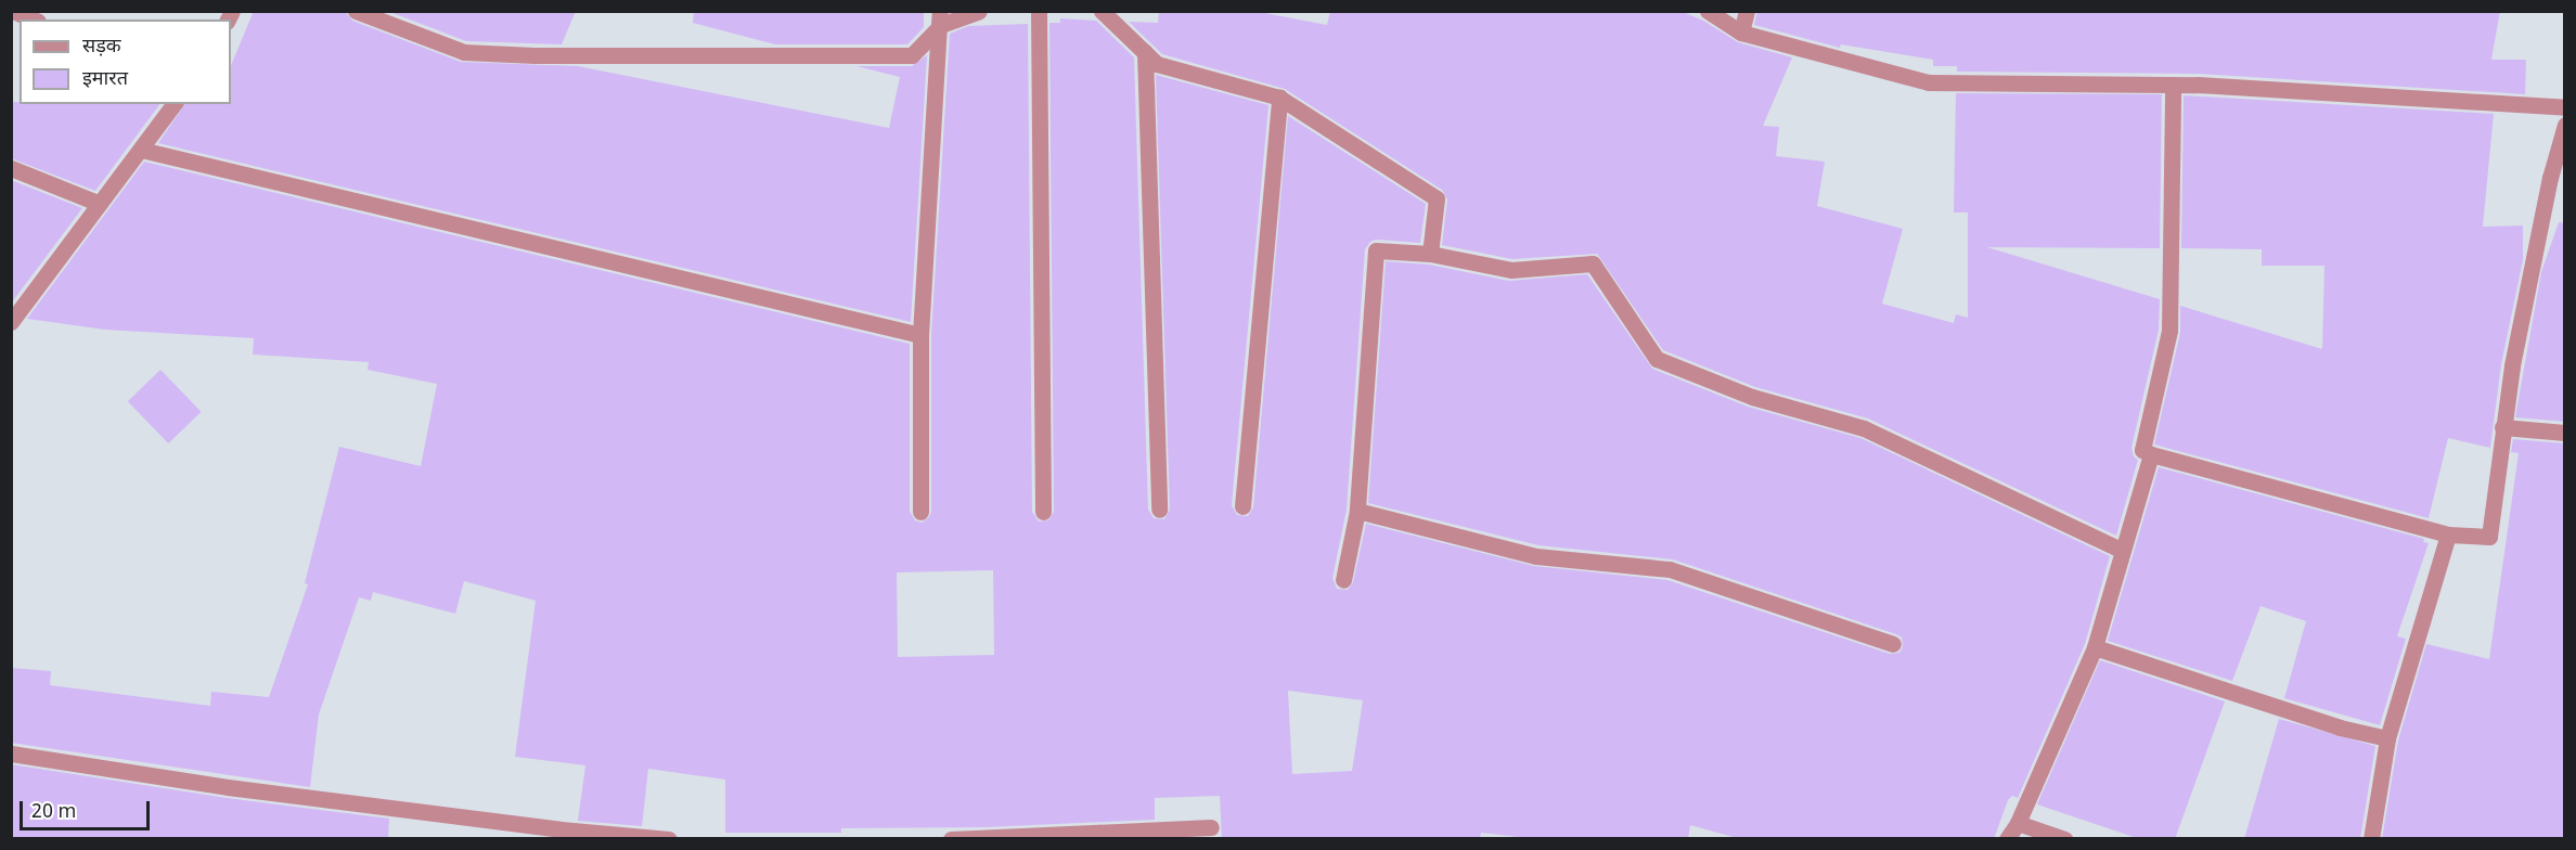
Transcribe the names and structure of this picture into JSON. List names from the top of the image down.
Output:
{
  "legend": ["सड़क", "इमारत"],
  "scale_bar": "20 m"
}
